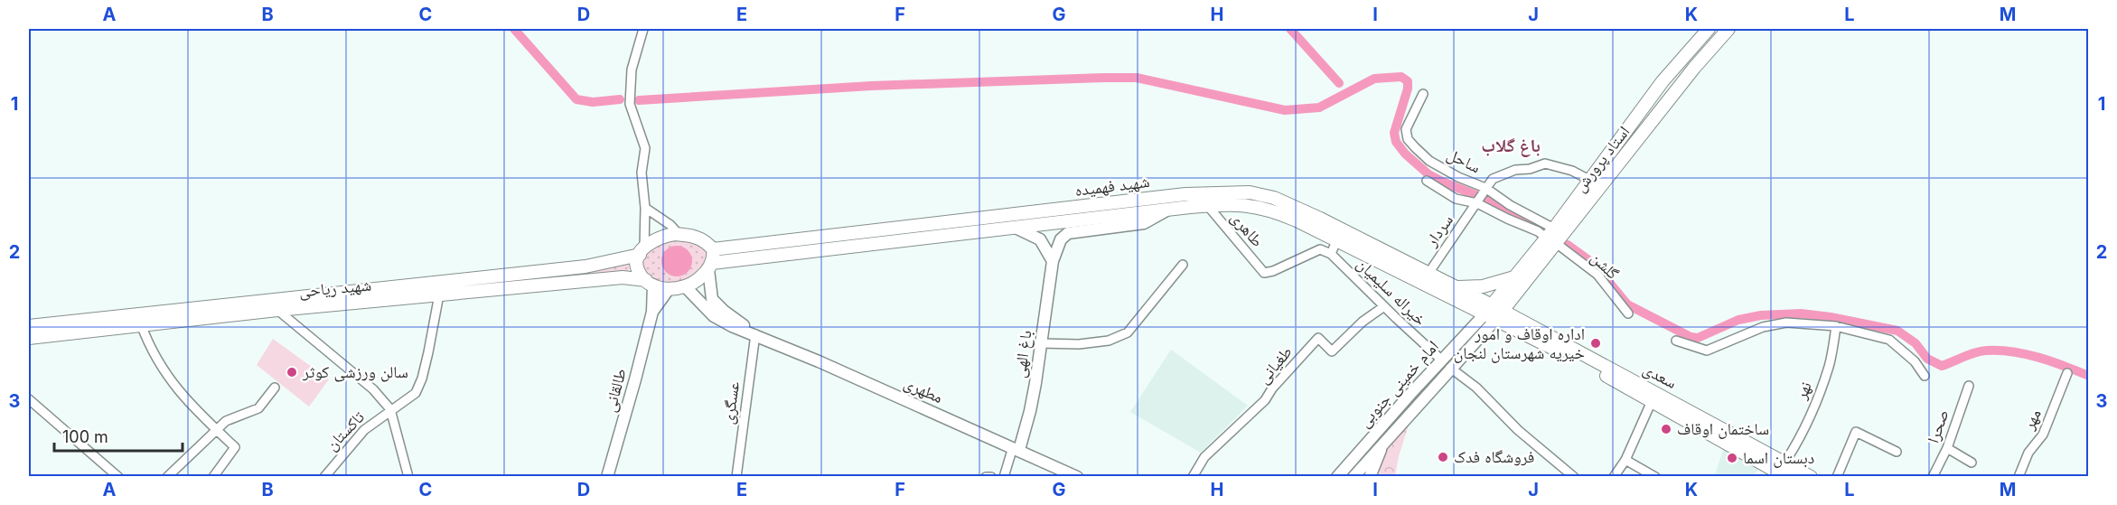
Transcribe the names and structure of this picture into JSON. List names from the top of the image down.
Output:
{
  "streets": {
    "main road": [
      "استاد پرورش",
      "شهید فهمیده",
      "شهید ریاحی",
      "سعدی"
    ],
    "street": [
      "ساحل",
      "طاهری",
      "سردار",
      "گلشن",
      "خیراله سلیمیان",
      "باغ الهی",
      "طغیانی",
      "امام خمینی جنوبی",
      "طالقانی",
      "مطهری",
      "نهر",
      "عسگری",
      "مهر",
      "صحرا",
      "تاکستان"
    ]
  },
  "crossings": [
    ["استاد پرورش", "ساحل"],
    ["استاد پرورش", "شهید فهمیده"],
    ["استاد پرورش", "گلشن"],
    ["استاد پرورش", "سعدی"],
    ["استاد پرورش", "امام خمینی جنوبی"],
    ["ساحل", "سردار"],
    ["ساحل", "گلشن"],
    ["شهید فهمیده", "طاهری"],
    ["شهید فهمیده", "سردار"],
    ["شهید فهمیده", "شهید ریاحی"],
    ["شهید فهمیده", "باغ الهی"],
    ["شهید فهمیده", "سعدی"],
    ["شهید فهمیده", "امام خمینی جنوبی"],
    ["طاهری", "خیراله سلیمیان"],
    ["شهید ریاحی", "تاکستان"],
    ["خیراله سلیمیان", "طغیانی"],
    ["خیراله سلیمیان", "امام خمینی جنوبی"],
    ["باغ الهی", "مطهری"],
    ["سعدی", "امام خمینی جنوبی"],
    ["سعدی", "نهر"],
    ["مطهری", "عسگری"]
  ],
  "districts": ["باغ گلاب"],
  "places": [
    "اداره اوقاف و امور خیریه شهرستان لنجان",
    "سالن ورزشی کوثر",
    "ساختمان اوقاف",
    "فروشگاه فدک",
    "دبستان اسما"
  ],
  "scale_bar": "100 m",
  "grid": {
    "columns": [
      "A",
      "B",
      "C",
      "D",
      "E",
      "F",
      "G",
      "H",
      "I",
      "J",
      "K",
      "L",
      "M"
    ],
    "rows": ["1", "2", "3"]
  }
}
